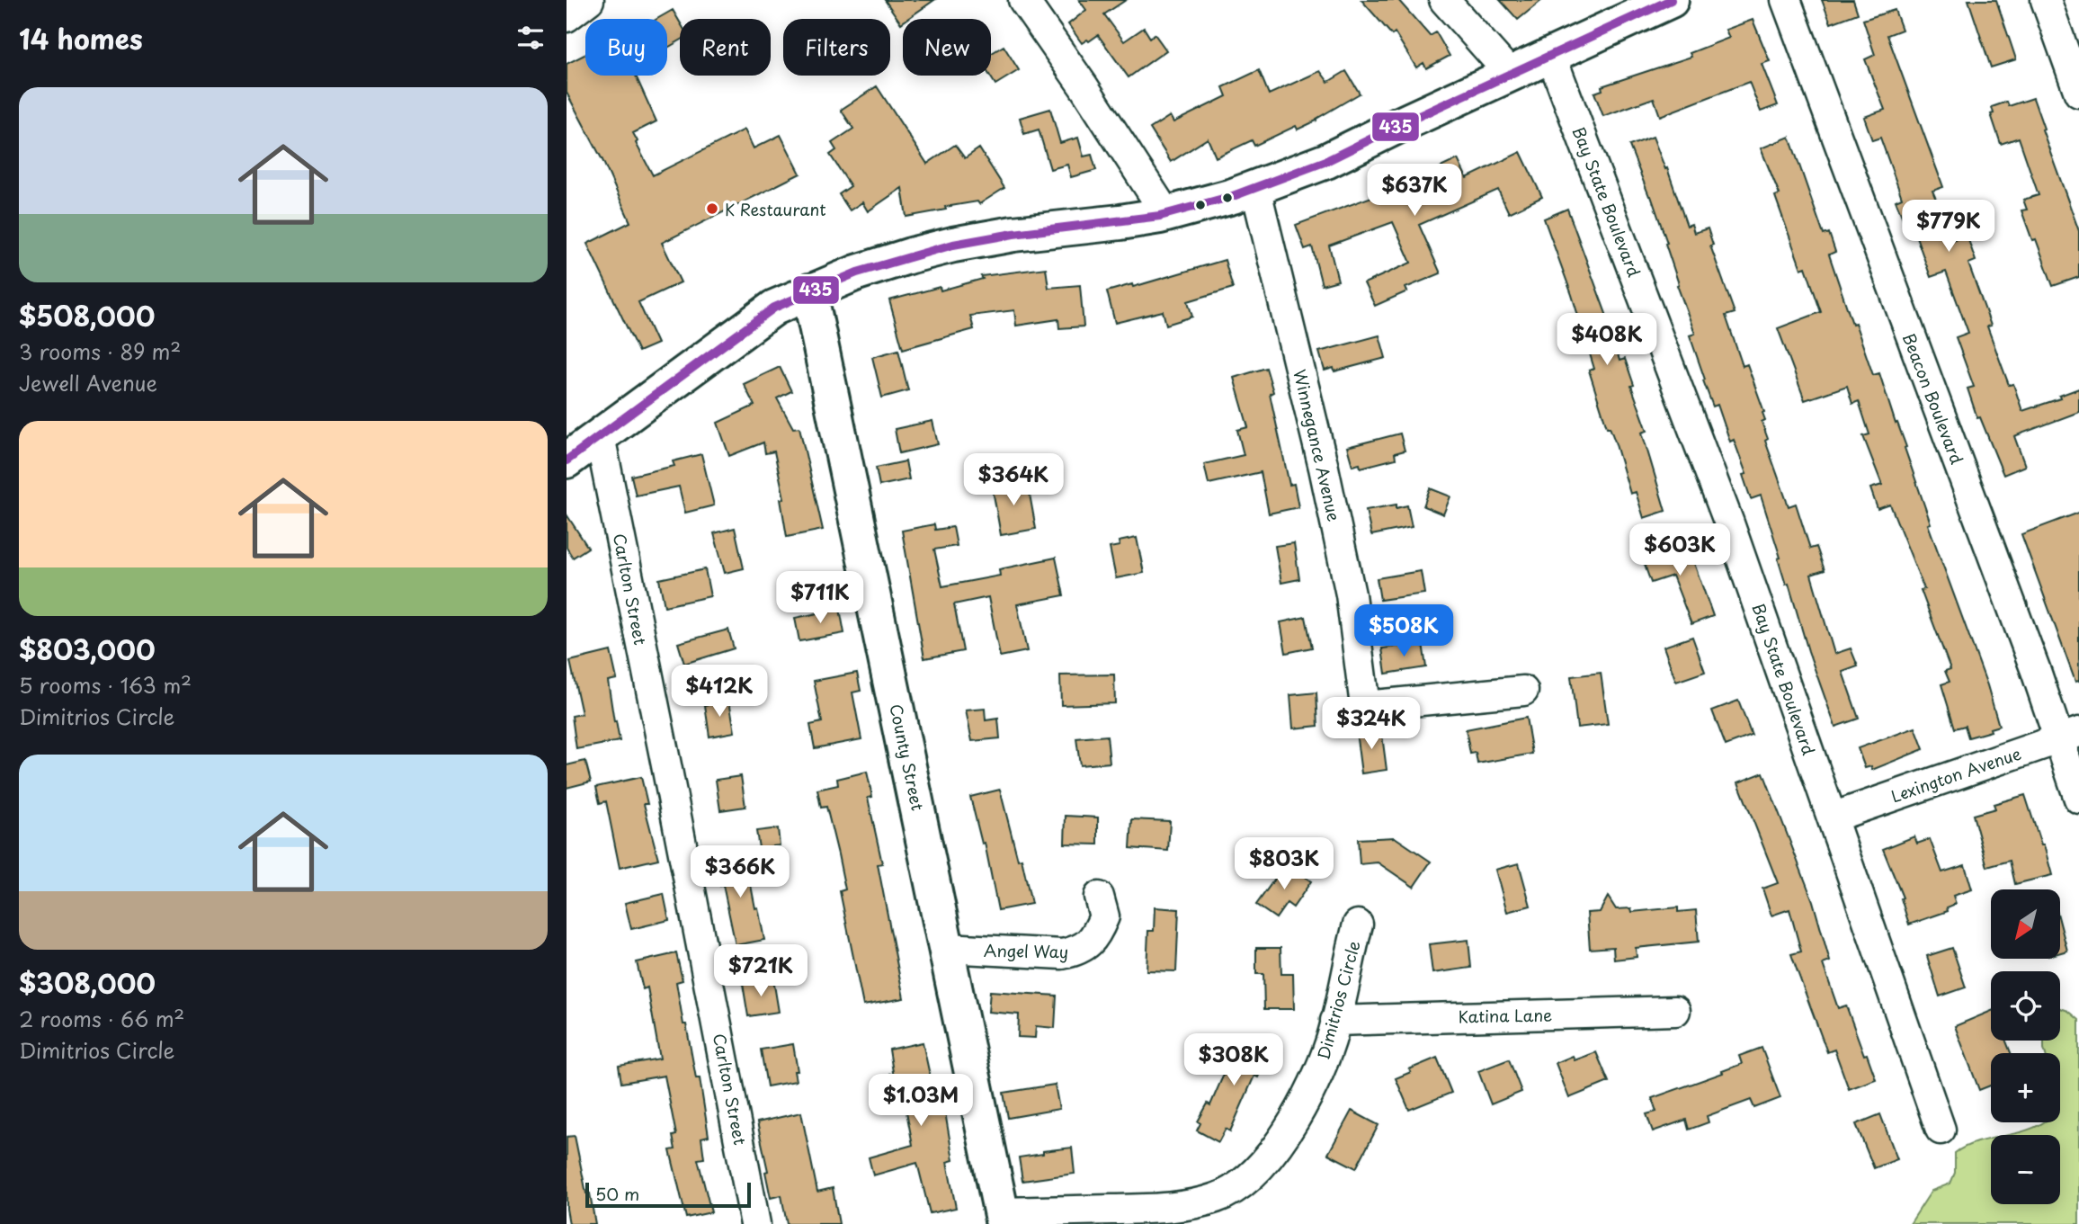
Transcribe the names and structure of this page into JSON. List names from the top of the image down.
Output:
{
  "streets": {
    "main road": ["County Street"],
    "street": [
      "Bay State Boulevard",
      "Beacon Boulevard",
      "Winnegance Avenue",
      "Carlton Street",
      "Lexington Avenue",
      "Angel Way",
      "Dimitrios Circle",
      "Katina Lane"
    ]
  },
  "crossings": [
    ["Bay State Boulevard", "Lexington Avenue"],
    ["Beacon Boulevard", "Lexington Avenue"],
    ["County Street", "Angel Way"],
    ["County Street", "Dimitrios Circle"],
    ["Dimitrios Circle", "Katina Lane"]
  ],
  "places": ["K Restaurant"],
  "lines": ["transit line 435"],
  "scale_bar": "50 m",
  "north": "bottom left",
  "page": {
    "heading": "14 homes",
    "chip": [
      "Buy",
      "Rent",
      "Filters",
      "New"
    ],
    "list": [
      {
        "name": "$508,000",
        "note": "3 rooms · 89 m² · Jewell Avenue"
      },
      {
        "name": "$803,000",
        "note": "5 rooms · 163 m² · Dimitrios Circle"
      },
      {
        "name": "$308,000",
        "note": "2 rooms · 66 m² · Dimitrios Circle"
      }
    ],
    "price": [
      "$637K",
      "$779K",
      "$408K",
      "$364K",
      "$603K",
      "$711K",
      "$508K",
      "$412K",
      "$324K",
      "$803K",
      "$366K",
      "$721K",
      "$308K",
      "$1.03M"
    ],
    "map_buttons": ["+", "−"],
    "scale": "50 m"
  }
}
